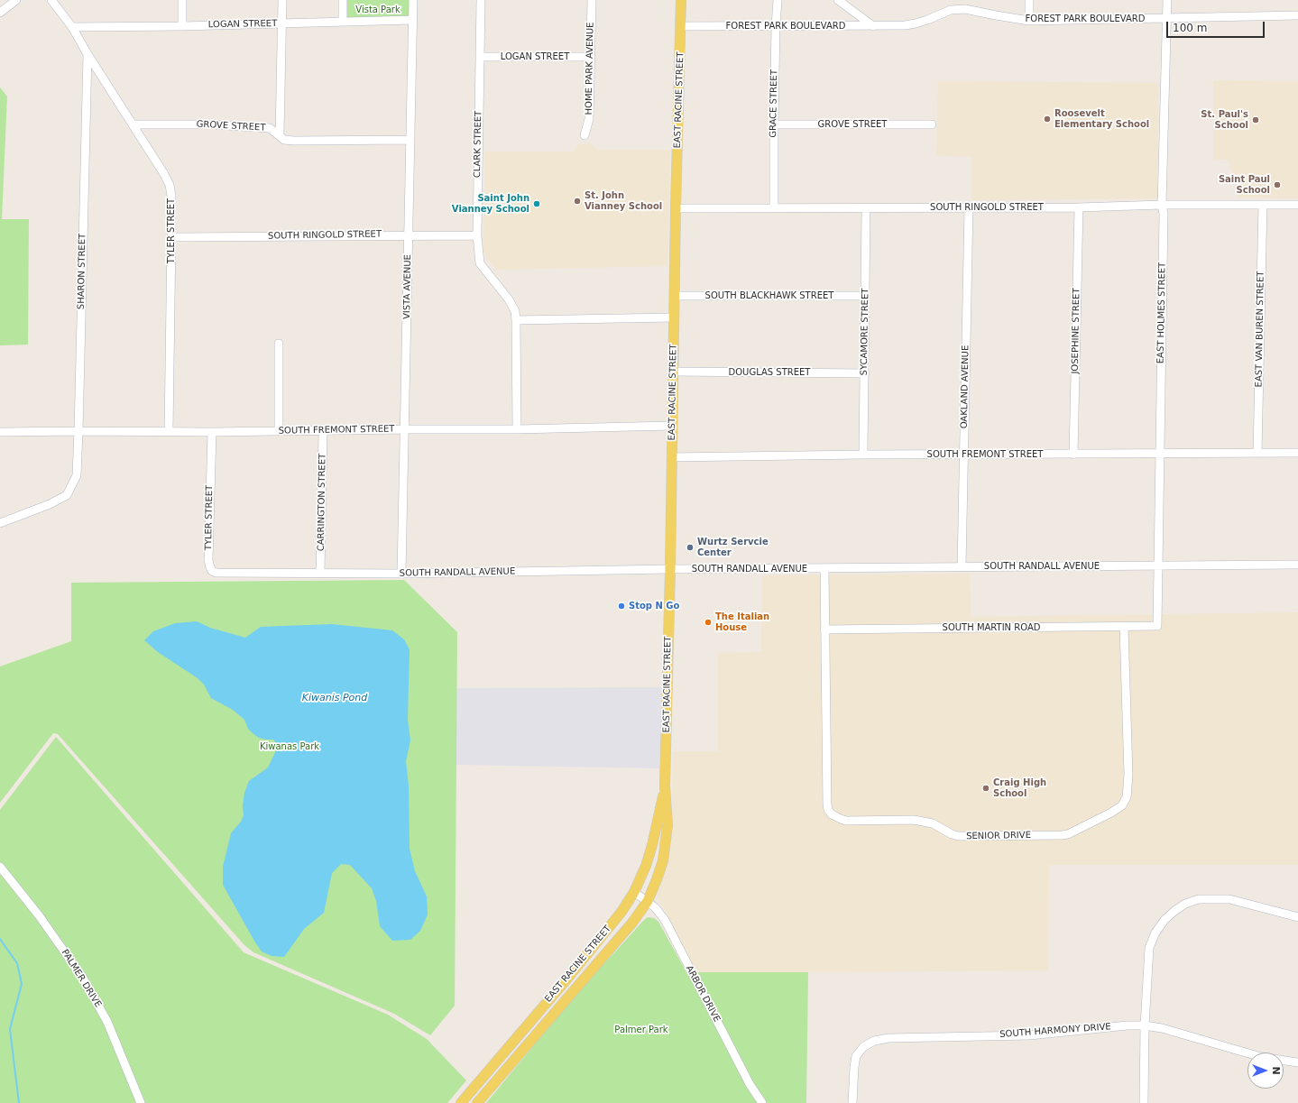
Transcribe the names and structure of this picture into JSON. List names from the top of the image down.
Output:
{
  "streets": {
    "main road": ["EAST RACINE STREET"],
    "street": [
      "FOREST PARK BOULEVARD",
      "LOGAN STREET",
      "HOME PARK AVENUE",
      "GRACE STREET",
      "GROVE STREET",
      "CLARK STREET",
      "SOUTH RINGOLD STREET",
      "TYLER STREET",
      "SHARON STREET",
      "VISTA AVENUE",
      "SOUTH BLACKHAWK STREET",
      "EAST HOLMES STREET",
      "EAST VAN BUREN STREET",
      "JOSEPHINE STREET",
      "SYCAMORE STREET",
      "DOUGLAS STREET",
      "OAKLAND AVENUE",
      "SOUTH FREMONT STREET",
      "CARRINGTON STREET",
      "SOUTH RANDALL AVENUE",
      "SOUTH MARTIN ROAD",
      "SENIOR DRIVE",
      "PALMER DRIVE",
      "ARBOR DRIVE",
      "SOUTH HARMONY DRIVE"
    ]
  },
  "crossings": [
    ["FOREST PARK BOULEVARD", "EAST RACINE STREET"],
    ["FOREST PARK BOULEVARD", "GRACE STREET"],
    ["FOREST PARK BOULEVARD", "EAST HOLMES STREET"],
    ["LOGAN STREET", "HOME PARK AVENUE"],
    ["LOGAN STREET", "CLARK STREET"],
    ["LOGAN STREET", "TYLER STREET"],
    ["LOGAN STREET", "VISTA AVENUE"],
    ["EAST RACINE STREET", "SOUTH RINGOLD STREET"],
    ["EAST RACINE STREET", "SOUTH BLACKHAWK STREET"],
    ["EAST RACINE STREET", "DOUGLAS STREET"],
    ["EAST RACINE STREET", "SOUTH FREMONT STREET"],
    ["EAST RACINE STREET", "SOUTH RANDALL AVENUE"],
    ["EAST RACINE STREET", "ARBOR DRIVE"],
    ["GRACE STREET", "GROVE STREET"],
    ["GRACE STREET", "SOUTH RINGOLD STREET"],
    ["GROVE STREET", "TYLER STREET"],
    ["GROVE STREET", "VISTA AVENUE"],
    ["CLARK STREET", "SOUTH RINGOLD STREET"],
    ["CLARK STREET", "SOUTH FREMONT STREET"],
    ["SOUTH RINGOLD STREET", "TYLER STREET"],
    ["SOUTH RINGOLD STREET", "VISTA AVENUE"],
    ["SOUTH RINGOLD STREET", "EAST HOLMES STREET"],
    ["SOUTH RINGOLD STREET", "EAST VAN BUREN STREET"],
    ["SOUTH RINGOLD STREET", "JOSEPHINE STREET"],
    ["SOUTH RINGOLD STREET", "SYCAMORE STREET"],
    ["SOUTH RINGOLD STREET", "OAKLAND AVENUE"],
    ["TYLER STREET", "SHARON STREET"],
    ["TYLER STREET", "SOUTH FREMONT STREET"],
    ["TYLER STREET", "SOUTH RANDALL AVENUE"],
    ["SHARON STREET", "SOUTH FREMONT STREET"],
    ["VISTA AVENUE", "SOUTH FREMONT STREET"],
    ["VISTA AVENUE", "SOUTH RANDALL AVENUE"],
    ["SOUTH BLACKHAWK STREET", "SYCAMORE STREET"],
    ["EAST HOLMES STREET", "SOUTH FREMONT STREET"],
    ["EAST HOLMES STREET", "SOUTH RANDALL AVENUE"],
    ["EAST HOLMES STREET", "SOUTH MARTIN ROAD"],
    ["EAST VAN BUREN STREET", "SOUTH FREMONT STREET"],
    ["JOSEPHINE STREET", "SOUTH FREMONT STREET"],
    ["SYCAMORE STREET", "DOUGLAS STREET"],
    ["SYCAMORE STREET", "SOUTH FREMONT STREET"],
    ["OAKLAND AVENUE", "SOUTH FREMONT STREET"],
    ["OAKLAND AVENUE", "SOUTH RANDALL AVENUE"],
    ["SOUTH FREMONT STREET", "CARRINGTON STREET"],
    ["CARRINGTON STREET", "SOUTH RANDALL AVENUE"],
    ["SOUTH RANDALL AVENUE", "SENIOR DRIVE"],
    ["SOUTH MARTIN ROAD", "SENIOR DRIVE"]
  ],
  "water": ["Kiwanis Pond"],
  "parks": ["Vista Park", "Kiwanas Park", "Palmer Park"],
  "places": [
    "Roosevelt Elementary School",
    "St. Paul's School",
    "Saint Paul School",
    "St. John Vianney School",
    "Saint John Vianney School",
    "Wurtz Servcie Center",
    "Stop N Go",
    "The Italian House",
    "Craig High School"
  ],
  "scale_bar": "100 m",
  "north": "right"
}
